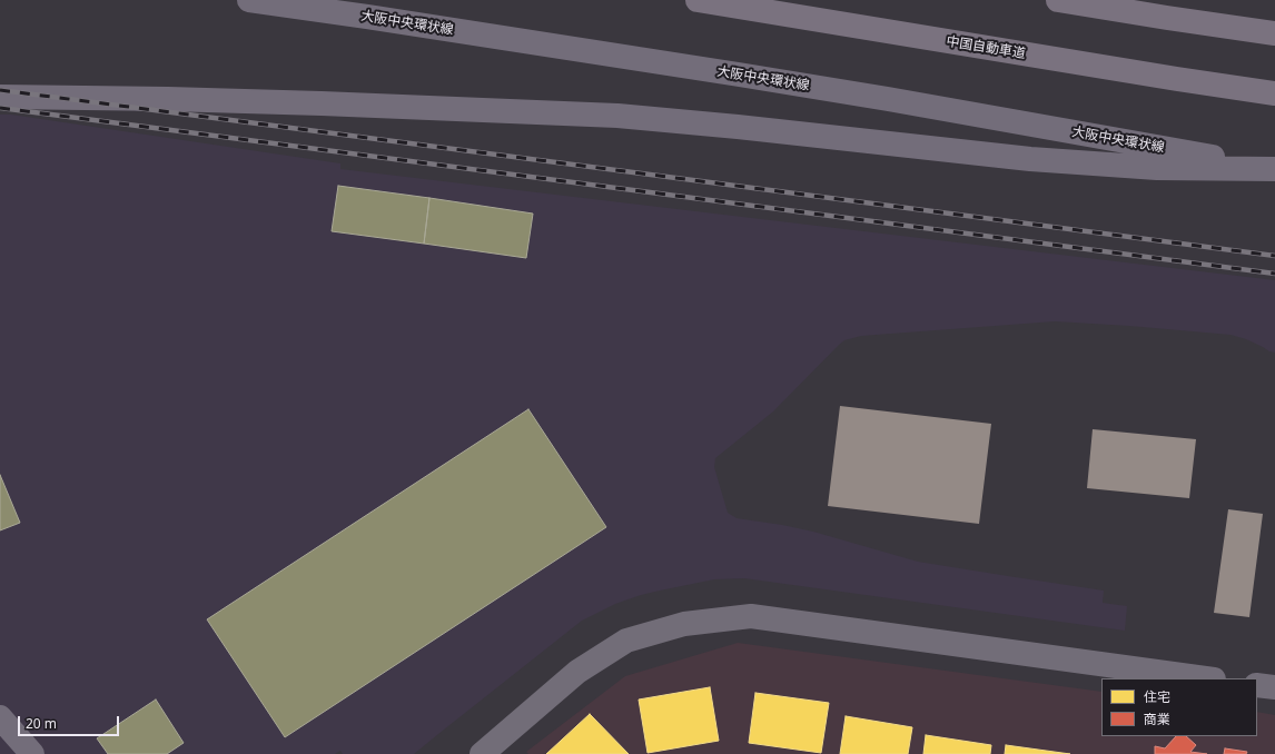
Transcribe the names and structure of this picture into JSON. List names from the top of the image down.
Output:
{
  "streets": {
    "highway": ["中国自動車道"],
    "main road": ["大阪中央環状線"]
  },
  "legend": ["住宅", "商業"],
  "scale_bar": "20 m"
}
